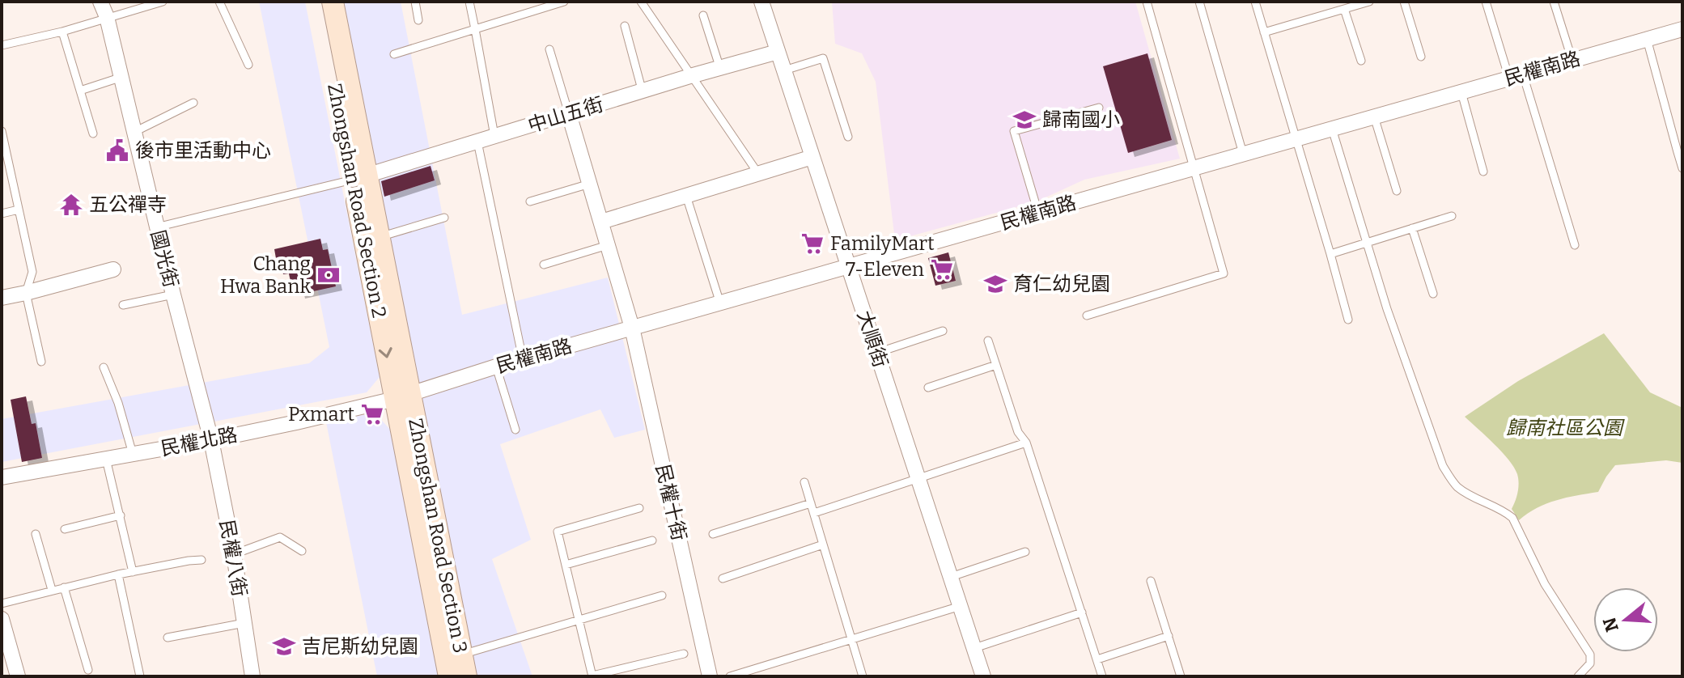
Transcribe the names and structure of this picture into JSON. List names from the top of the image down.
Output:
{
  "streets": {
    "main road": ["Zhongshan Road Section 2", "Zhongshan Road Section 3"],
    "street": [
      "民權南路",
      "中山五街",
      "國光街",
      "大順街",
      "民權北路",
      "民權十街",
      "民權八街"
    ]
  },
  "crossings": [
    ["民權南路", "Zhongshan Road Section 2"],
    ["民權南路", "大順街"],
    ["民權南路", "民權北路"],
    ["民權南路", "民權十街"],
    ["民權南路", "Zhongshan Road Section 3"],
    ["中山五街", "Zhongshan Road Section 2"],
    ["中山五街", "大順街"],
    ["中山五街", "民權十街"],
    ["Zhongshan Road Section 2", "民權北路"],
    ["Zhongshan Road Section 2", "Zhongshan Road Section 3"],
    ["國光街", "民權北路"],
    ["國光街", "民權八街"],
    ["民權北路", "Zhongshan Road Section 3"],
    ["民權北路", "民權八街"]
  ],
  "parks": ["歸南社區公園"],
  "places": {
    "school or university": ["歸南國小", "育仁幼兒園", "吉尼斯幼兒園"],
    "public building": ["後市里活動中心"],
    "temple": ["五公禪寺"],
    "supermarket": ["FamilyMart", "7-Eleven", "Pxmart"],
    "bank": ["Chang Hwa Bank"]
  },
  "north": "left"
}
